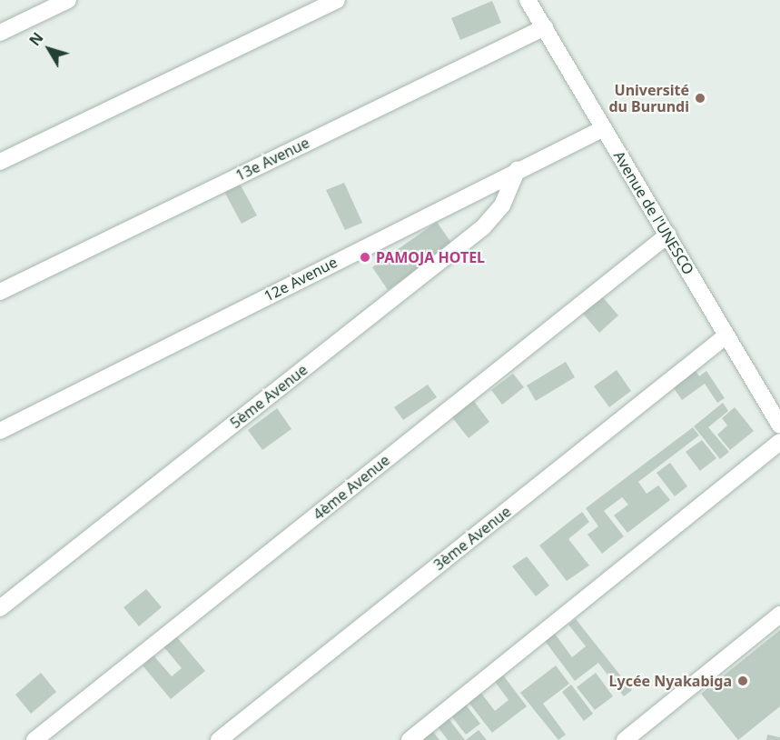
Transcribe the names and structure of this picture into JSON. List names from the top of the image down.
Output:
{
  "streets": {
    "street": [
      "13e Avenue",
      "Avenue de l'UNESCO",
      "12e Avenue",
      "5ème Avenue",
      "4ème Avenue",
      "3ème Avenue"
    ]
  },
  "crossings": [
    ["13e Avenue", "Avenue de l'UNESCO"],
    ["Avenue de l'UNESCO", "12e Avenue"],
    ["Avenue de l'UNESCO", "4ème Avenue"],
    ["Avenue de l'UNESCO", "3ème Avenue"],
    ["12e Avenue", "5ème Avenue"]
  ],
  "places": ["Université du Burundi", "PAMOJA HOTEL", "Lycée Nyakabiga"],
  "north": "top left"
}
